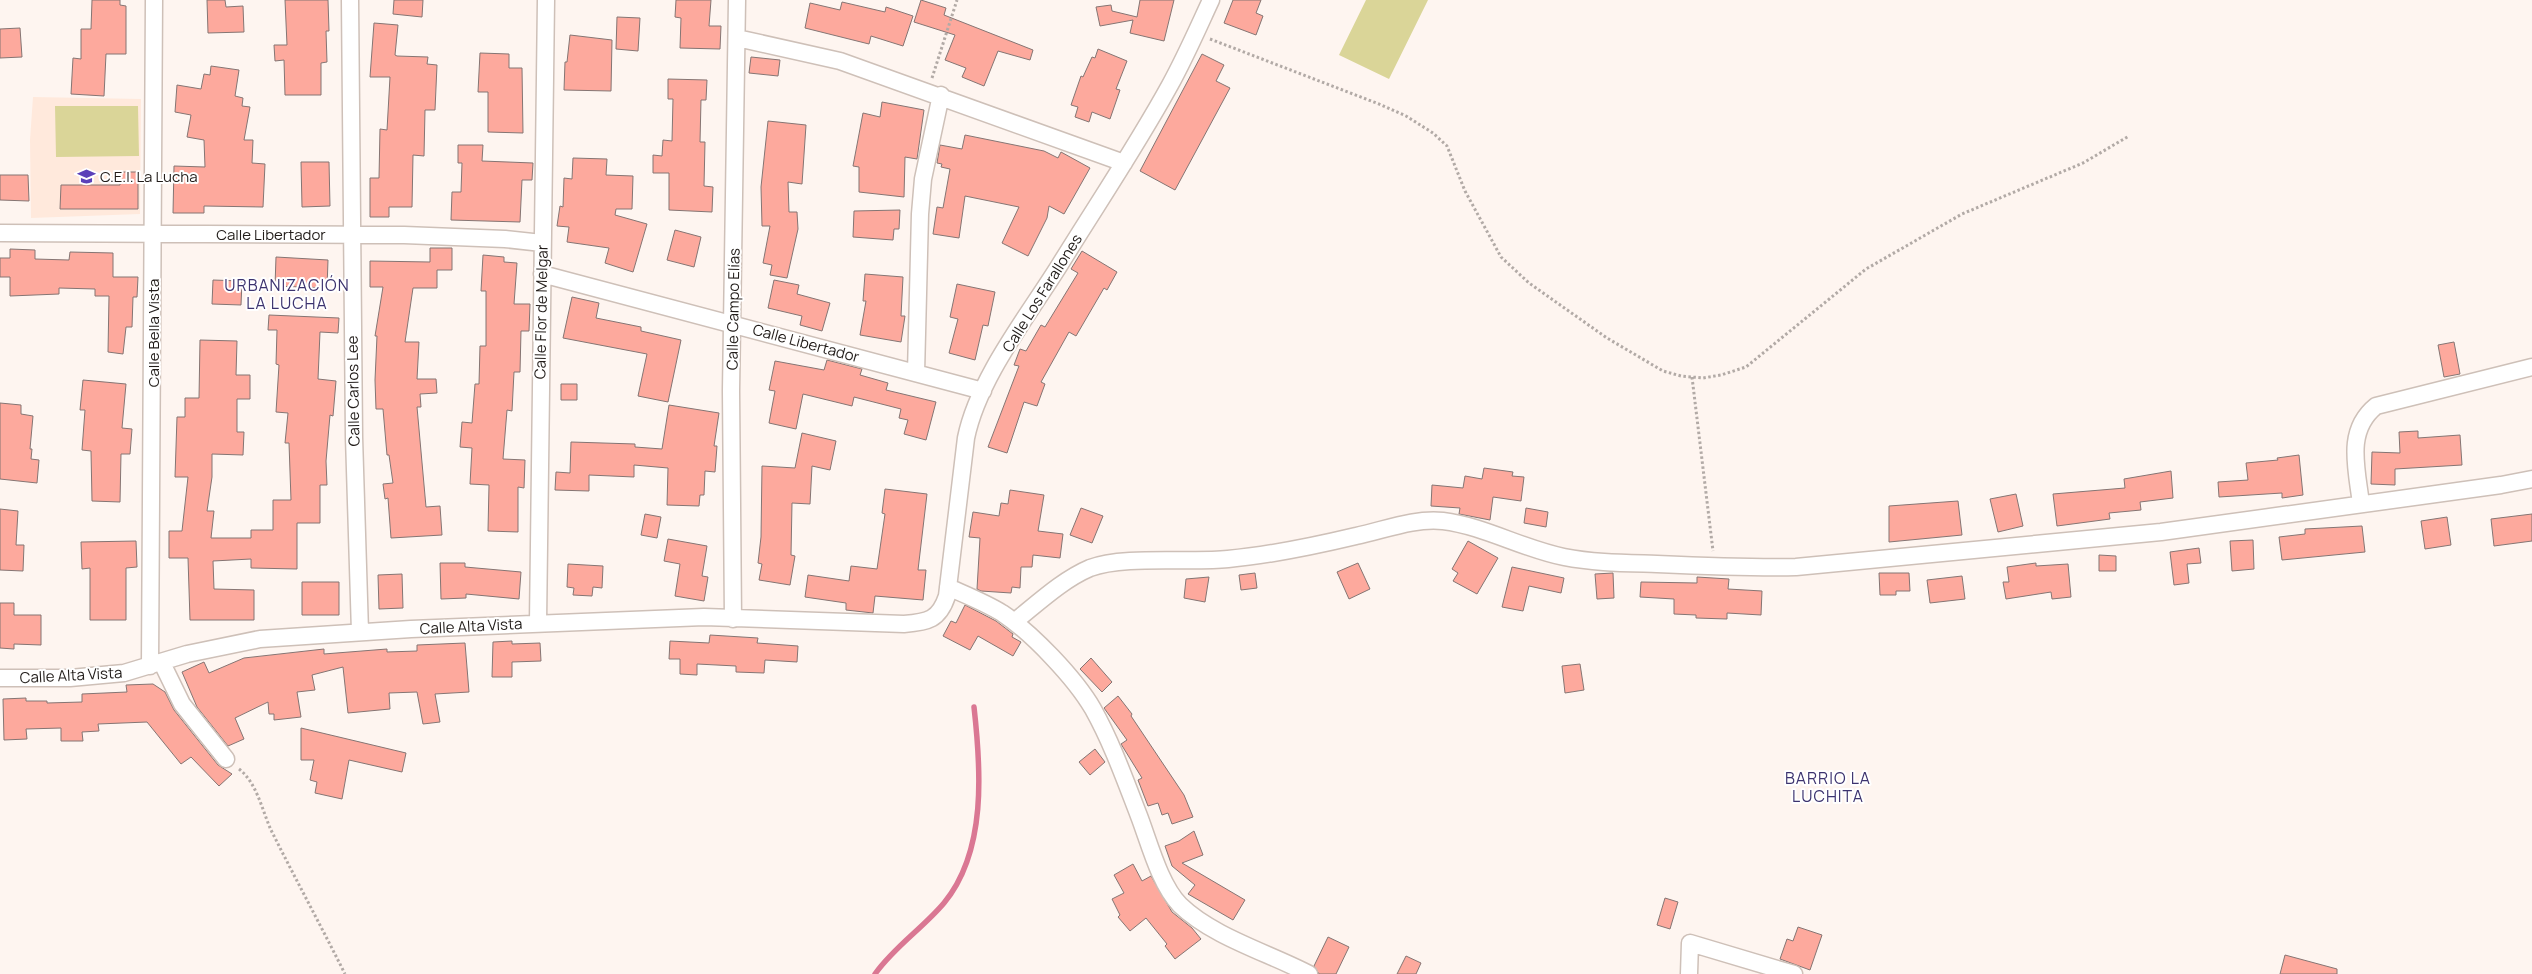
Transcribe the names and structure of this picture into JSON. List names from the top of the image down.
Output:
{
  "streets": {
    "street": [
      "Calle Libertador",
      "Calle Los Farallones",
      "Calle Campo Elías",
      "Calle Flor de Melgar",
      "Calle Bella Vista",
      "Calle Carlos Lee",
      "Calle Alta Vista"
    ]
  },
  "crossings": [
    ["Calle Libertador", "Calle Los Farallones"],
    ["Calle Libertador", "Calle Campo Elías"],
    ["Calle Libertador", "Calle Flor de Melgar"],
    ["Calle Libertador", "Calle Bella Vista"],
    ["Calle Libertador", "Calle Carlos Lee"],
    ["Calle Los Farallones", "Calle Alta Vista"],
    ["Calle Campo Elías", "Calle Alta Vista"],
    ["Calle Flor de Melgar", "Calle Alta Vista"],
    ["Calle Bella Vista", "Calle Alta Vista"],
    ["Calle Carlos Lee", "Calle Alta Vista"]
  ],
  "districts": ["URBANIZACIÓN LA LUCHA", "BARRIO LA LUCHITA"],
  "places": {
    "school or university": ["C.E.I. La Lucha"]
  }
}
